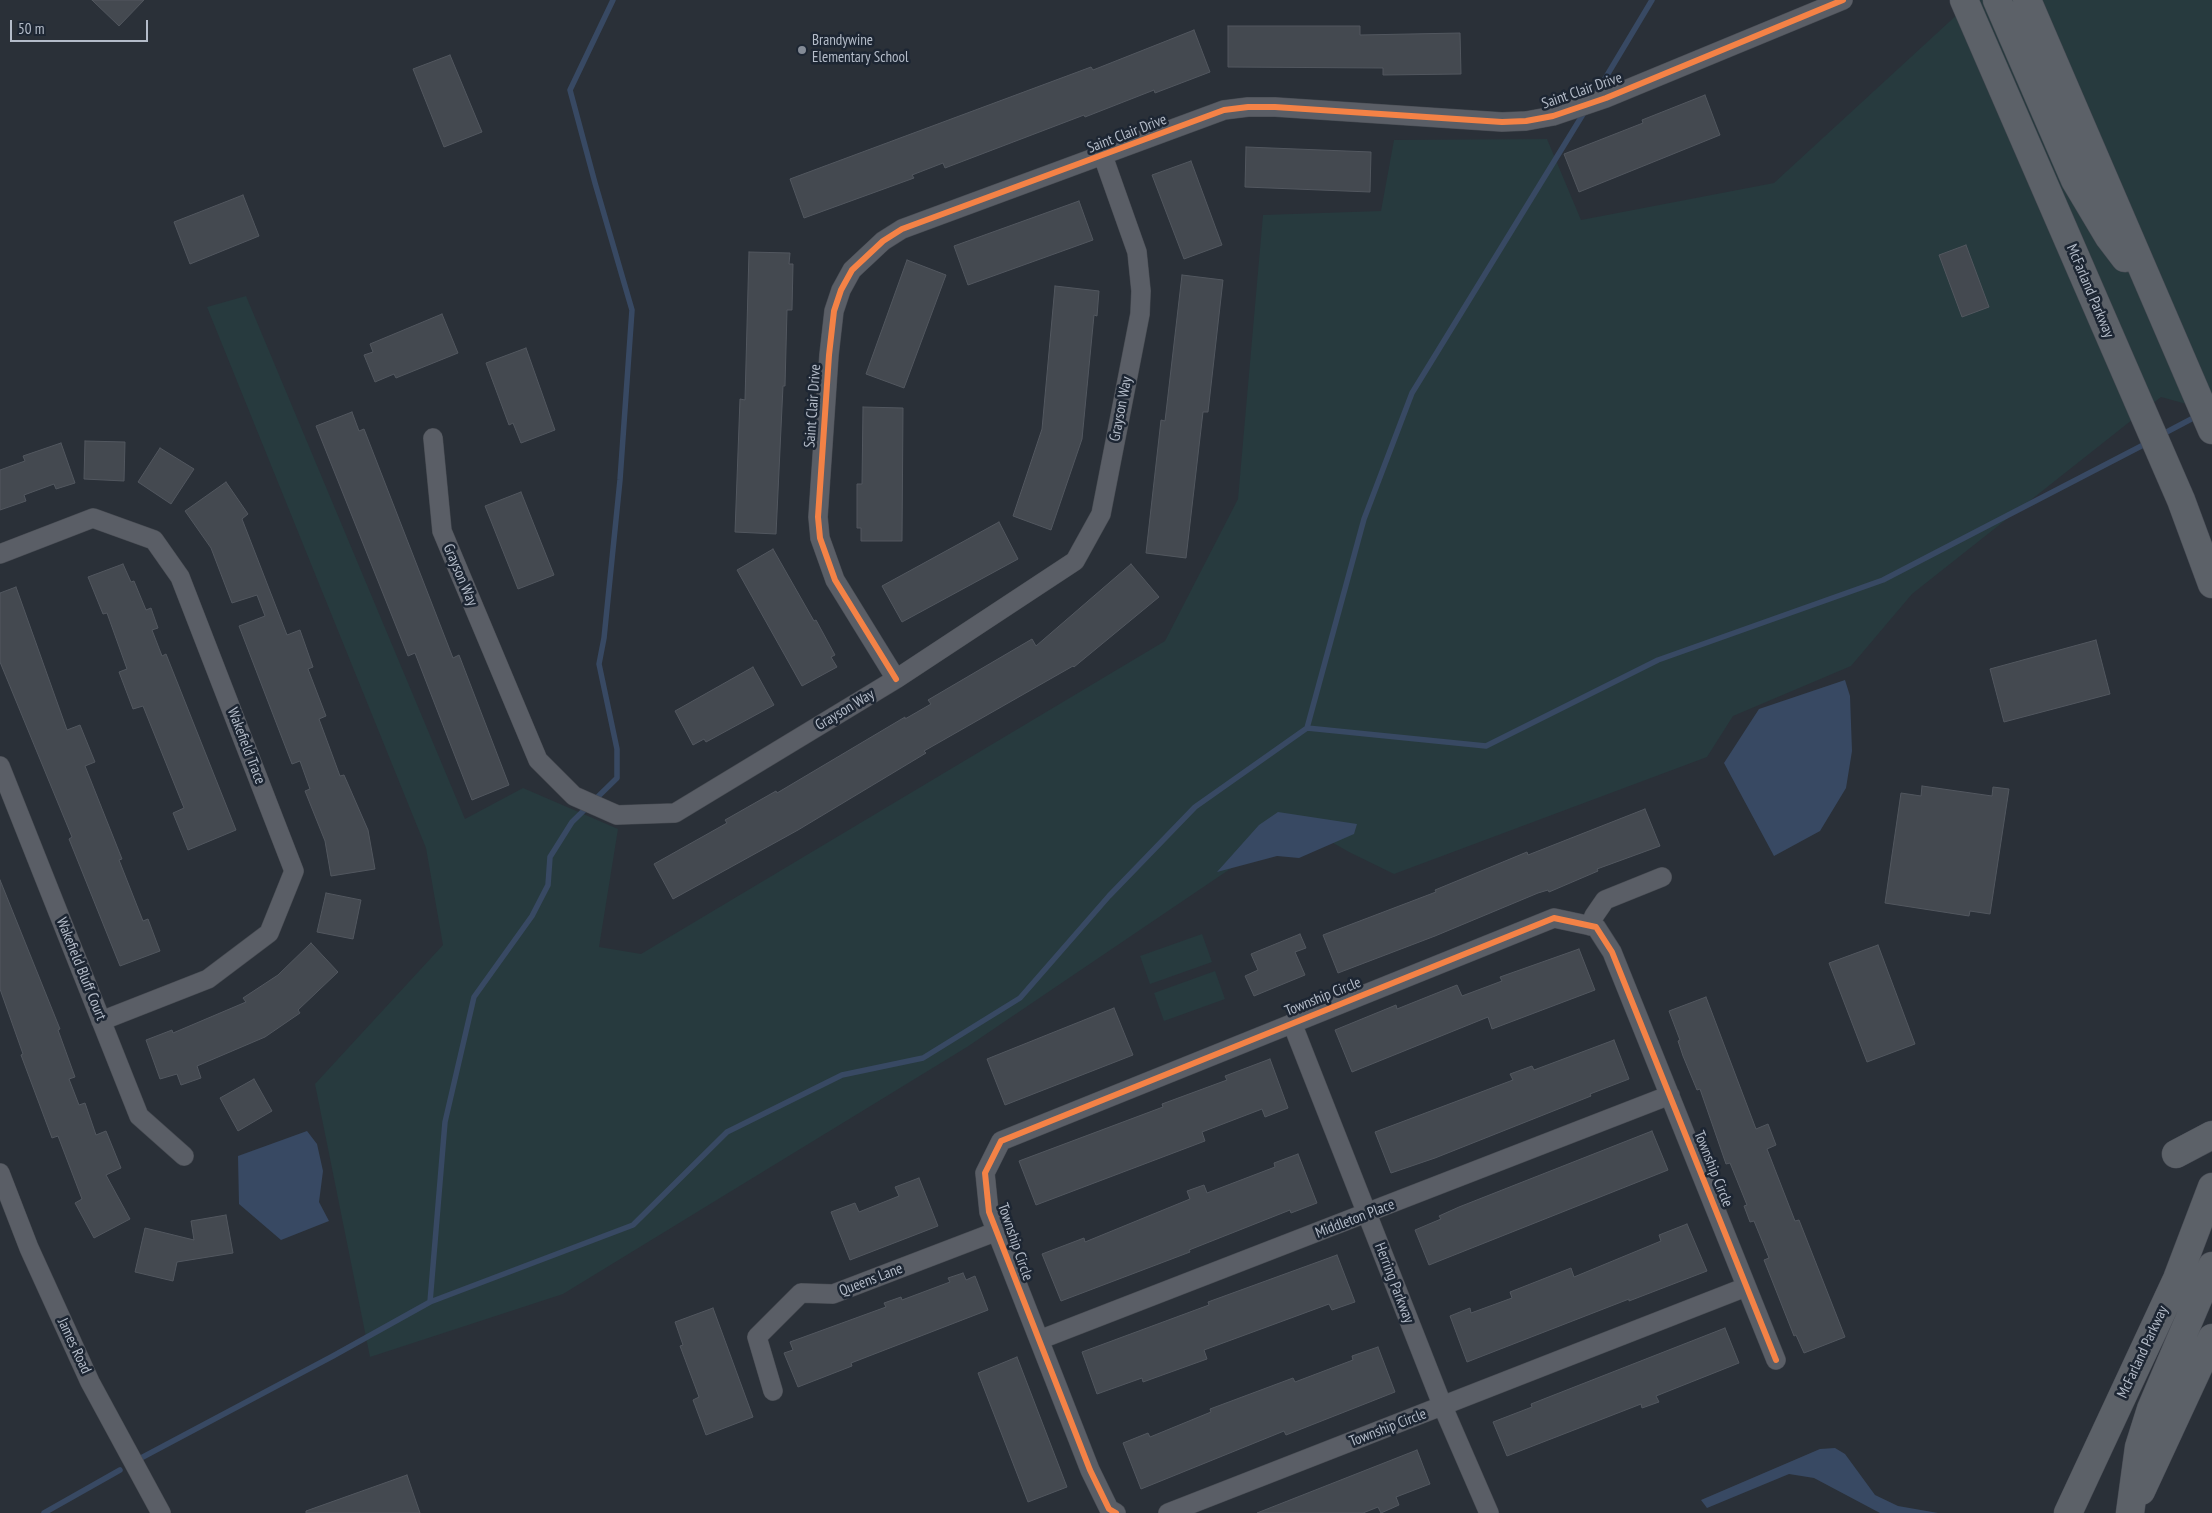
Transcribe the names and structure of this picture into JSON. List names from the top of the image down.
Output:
{
  "streets": {
    "main road": ["McFarland Parkway"],
    "street": [
      "Saint Clair Drive",
      "Grayson Way",
      "Wakefield Trace",
      "Wakefield Bluff Court",
      "Township Circle",
      "Middleton Place",
      "Queens Lane",
      "Herring Parkway",
      "James Road"
    ]
  },
  "crossings": [
    ["Saint Clair Drive", "Grayson Way"],
    ["Wakefield Trace", "Wakefield Bluff Court"],
    ["Township Circle", "Middleton Place"],
    ["Township Circle", "Queens Lane"],
    ["Township Circle", "Herring Parkway"],
    ["Middleton Place", "Herring Parkway"]
  ],
  "places": ["Brandywine Elementary School"],
  "scale_bar": "50 m"
}
